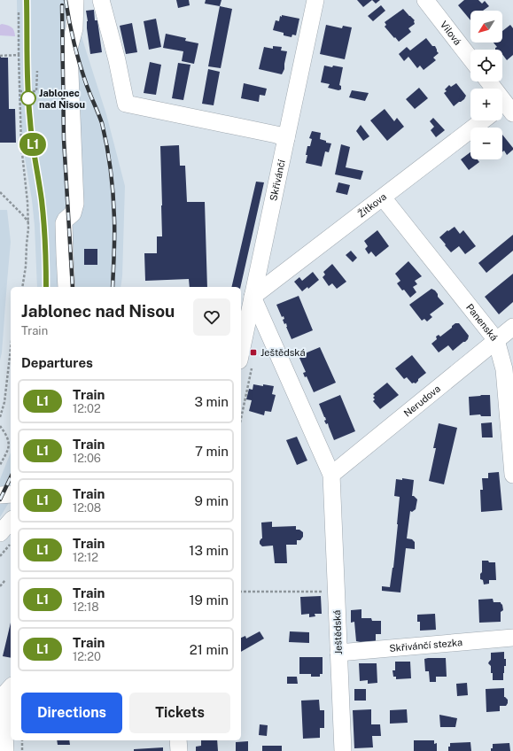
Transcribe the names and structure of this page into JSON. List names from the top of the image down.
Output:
{
  "streets": {
    "street": [
      "Vilová",
      "Skřivánčí",
      "Žítkova",
      "Panenská",
      "Nerudova",
      "Ještědská",
      "Skřivánčí stezka"
    ]
  },
  "crossings": [
    ["Skřivánčí", "Žítkova"],
    ["Skřivánčí", "Ještědská"],
    ["Žítkova", "Panenská"],
    ["Žítkova", "Ještědská"],
    ["Panenská", "Nerudova"],
    ["Nerudova", "Ještědská"],
    ["Ještědská", "Skřivánčí stezka"]
  ],
  "places": {
    "other": ["Jablonec nad Nisou"],
    "transit": ["Ještědská"]
  },
  "north": "bottom left",
  "page": {
    "on_map": "L1",
    "map_buttons": ["+", "−"],
    "heading": [
      ["Jablonec nad Nisou", "Train"],
      "Departures"
    ],
    "list": [
      {
        "mark": "L1",
        "name": "Train",
        "note": "12:02",
        "value": "3 min"
      },
      {
        "mark": "L1",
        "name": "Train",
        "note": "12:06",
        "value": "7 min"
      },
      {
        "mark": "L1",
        "name": "Train",
        "note": "12:08",
        "value": "9 min"
      },
      {
        "mark": "L1",
        "name": "Train",
        "note": "12:12",
        "value": "13 min"
      },
      {
        "mark": "L1",
        "name": "Train",
        "note": "12:18",
        "value": "19 min"
      },
      {
        "mark": "L1",
        "name": "Train",
        "note": "12:20",
        "value": "21 min"
      }
    ],
    "buttons": ["Directions", "Tickets"]
  }
}
